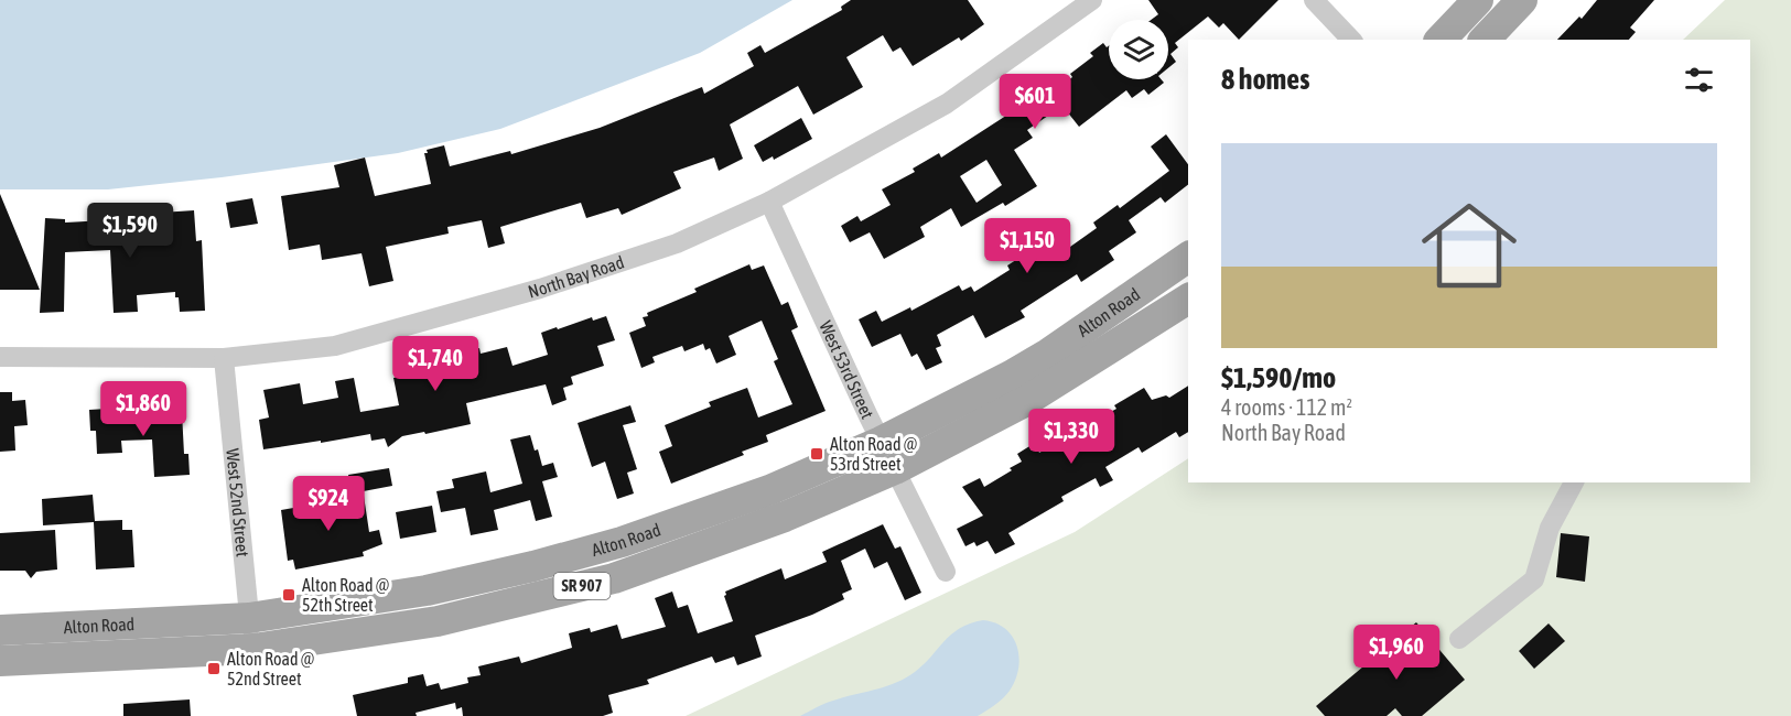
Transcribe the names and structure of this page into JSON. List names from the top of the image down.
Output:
{
  "streets": {
    "main road": ["Alton Road", "SR 907"],
    "street": ["North Bay Road", "West 53rd Street", "West 52nd Street"]
  },
  "crossings": [
    ["North Bay Road", "West 53rd Street"],
    ["North Bay Road", "West 52nd Street"],
    ["Alton Road", "West 53rd Street"],
    ["Alton Road", "West 52nd Street"]
  ],
  "places": {
    "transit": ["Alton Road @ 53rd Street", "Alton Road @ 52th Street", "Alton Road @ 52nd Street"]
  },
  "page": {
    "heading": "8 homes",
    "price": [
      "$601",
      "$1,590",
      "$1,150",
      "$1,740",
      "$1,860",
      "$1,330",
      "$924",
      "$1,960"
    ],
    "list": [
      {
        "name": "$1,590/mo",
        "note": "4 rooms · 112 m² · North Bay Road"
      }
    ]
  }
}
